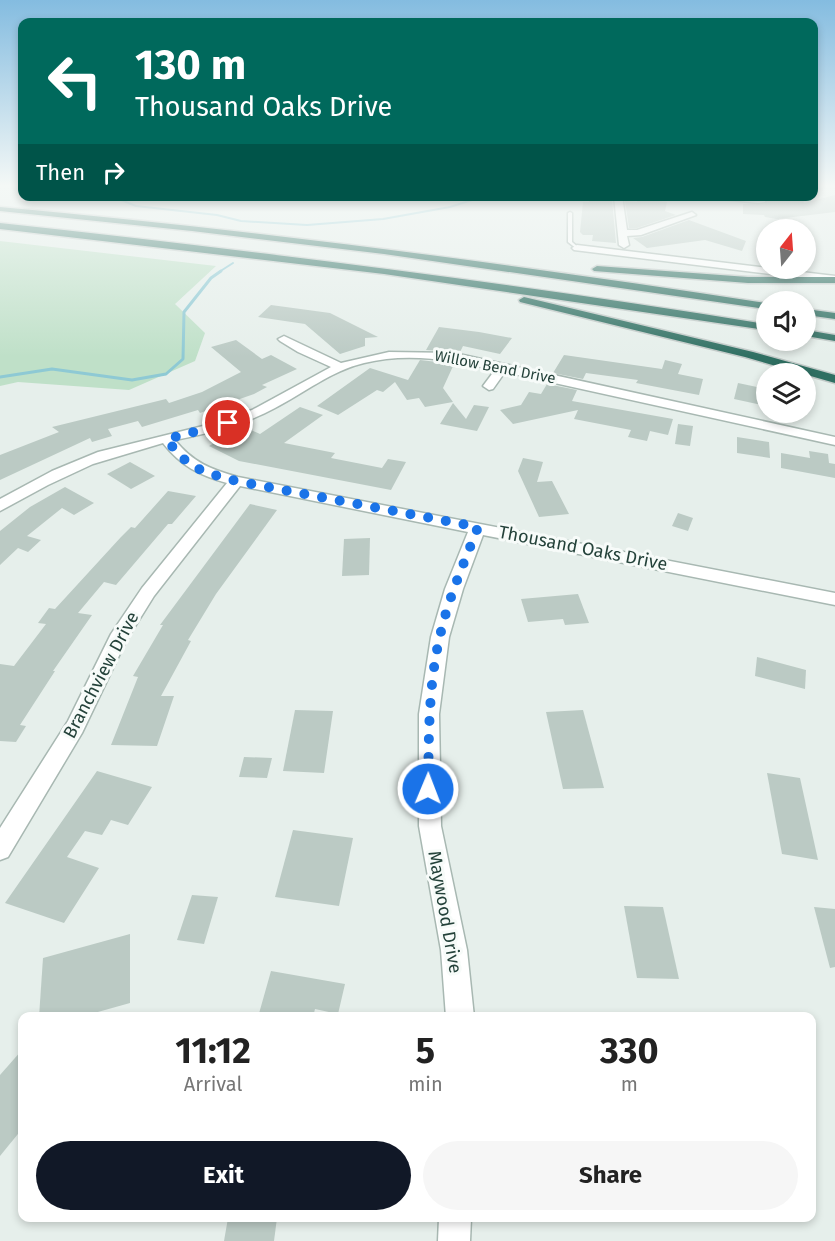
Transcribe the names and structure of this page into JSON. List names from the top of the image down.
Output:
{
  "streets": {
    "street": [
      "Willow Bend Drive",
      "Thousand Oaks Drive",
      "Branchview Drive",
      "Maywood Drive"
    ]
  },
  "crossings": [
    ["Willow Bend Drive", "Thousand Oaks Drive"],
    ["Thousand Oaks Drive", "Branchview Drive"],
    ["Thousand Oaks Drive", "Maywood Drive"]
  ],
  "north": "top",
  "page": {
    "turn": ["130 m", "Thousand Oaks Drive"],
    "then": "Then",
    "eta": [
      "11:12",
      "Arrival",
      "5",
      "min",
      "330",
      "m"
    ],
    "buttons": ["Exit", "Share"]
  }
}
